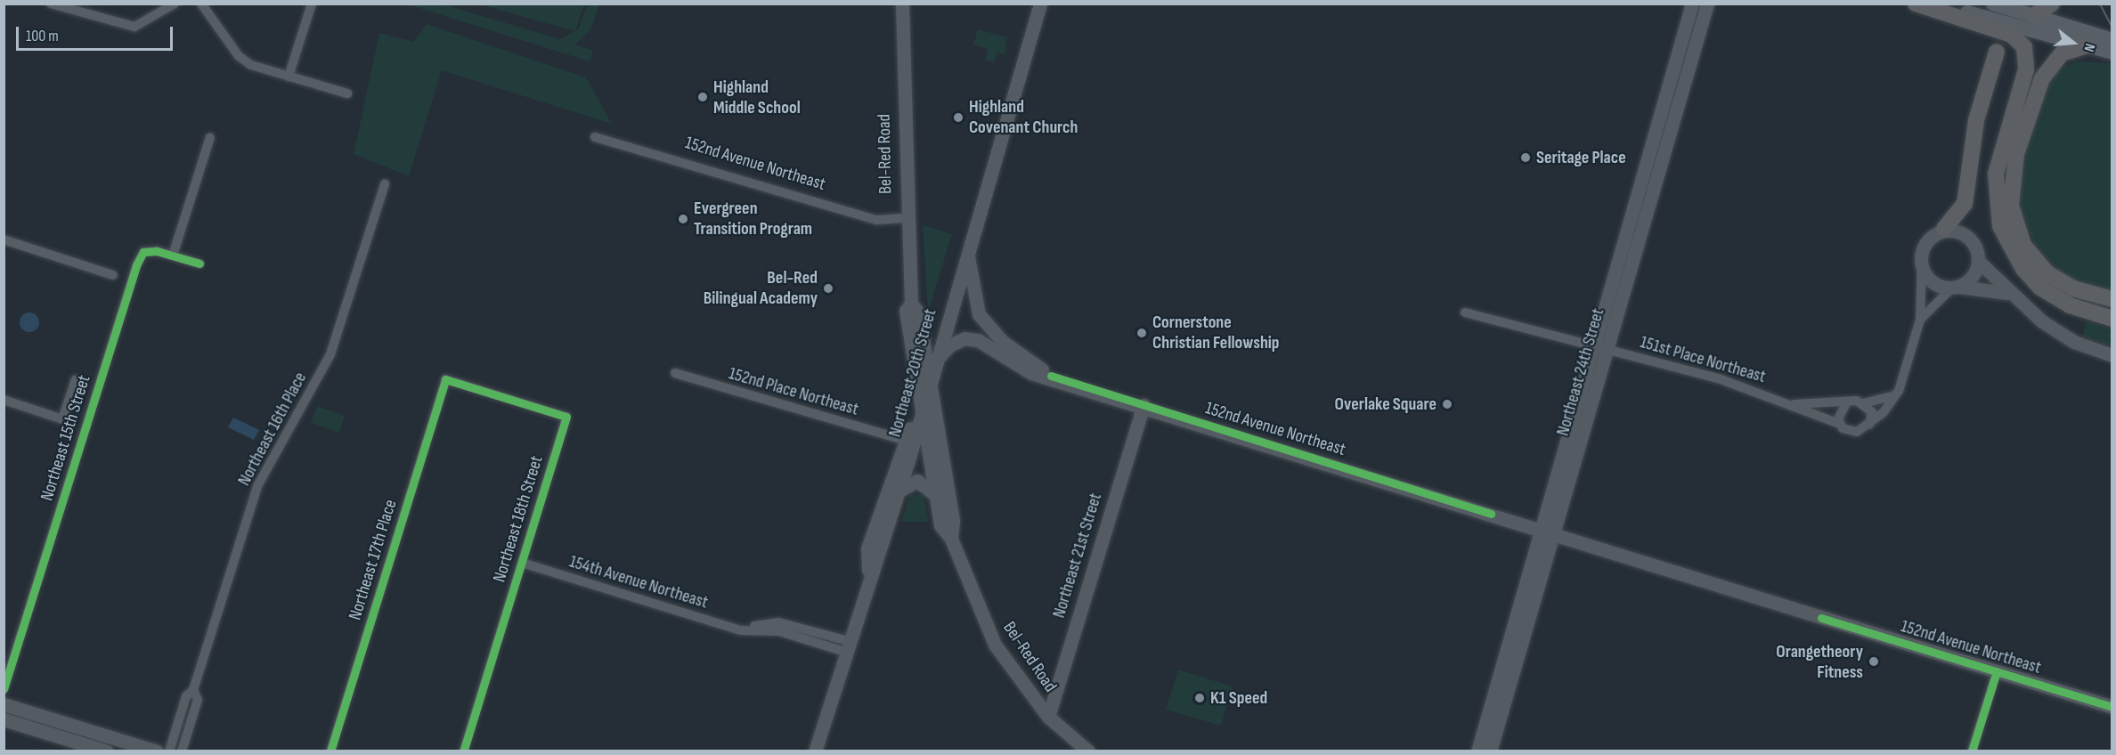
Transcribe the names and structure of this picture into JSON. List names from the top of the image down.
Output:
{
  "streets": {
    "main road": [
      "Bel-Red Road",
      "152nd Avenue Northeast",
      "Northeast 24th Street",
      "Northeast 20th Street",
      "Northeast 21st Street"
    ],
    "street": [
      "151st Place Northeast",
      "152nd Place Northeast",
      "Northeast 16th Place",
      "Northeast 15th Street",
      "Northeast 18th Street",
      "Northeast 17th Place",
      "154th Avenue Northeast"
    ]
  },
  "crossings": [
    ["Bel-Red Road", "152nd Avenue Northeast"],
    ["Bel-Red Road", "Northeast 20th Street"],
    ["Bel-Red Road", "Northeast 21st Street"],
    ["152nd Avenue Northeast", "Northeast 24th Street"],
    ["152nd Avenue Northeast", "Northeast 21st Street"],
    ["151st Place Northeast", "Northeast 24th Street"],
    ["Northeast 20th Street", "154th Avenue Northeast"],
    ["Northeast 18th Street", "Northeast 17th Place"],
    ["Northeast 18th Street", "154th Avenue Northeast"]
  ],
  "places": [
    "Highland Middle School",
    "Highland Covenant Church",
    "Seritage Place",
    "Evergreen Transition Program",
    "Bel-Red Bilingual Academy",
    "Cornerstone Christian Fellowship",
    "Overlake Square",
    "Orangetheory Fitness",
    "K1 Speed"
  ],
  "scale_bar": "100 m",
  "north": "right"
}
